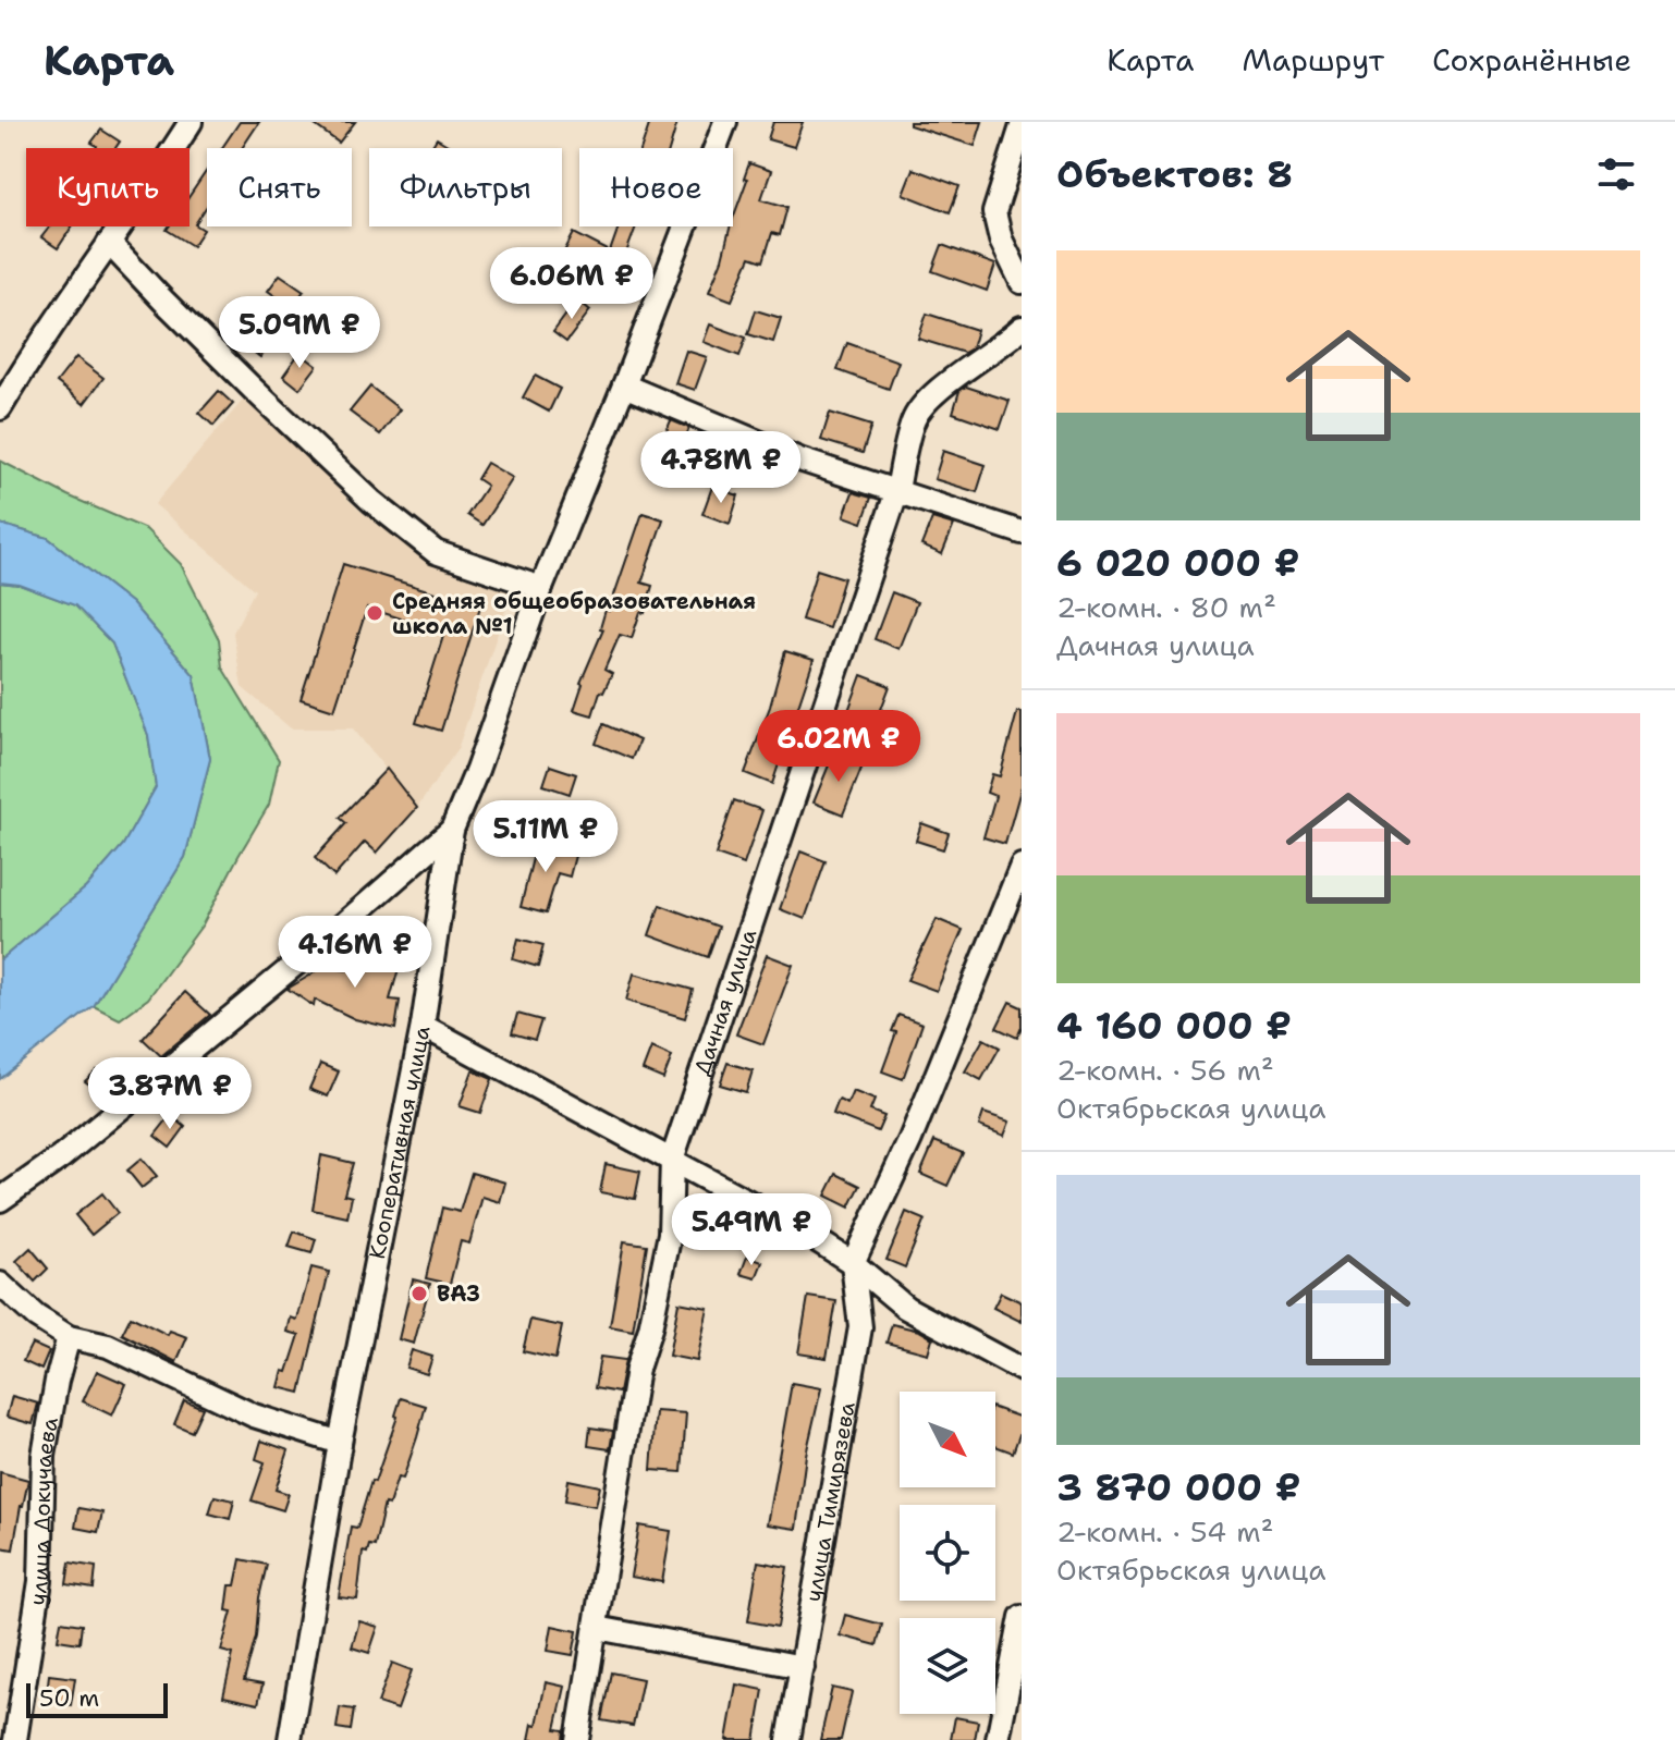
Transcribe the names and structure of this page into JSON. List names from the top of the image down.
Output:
{
  "streets": {
    "street": [
      "Дачная улица",
      "Кооперативная улица",
      "улица Тимирязева",
      "улица Докучаева"
    ]
  },
  "places": ["Средняя общеобразовательная школа №1", "ВАЗ"],
  "scale_bar": "50 m",
  "north": "bottom right",
  "page": {
    "header": "Карта",
    "nav": ["Карта", "Маршрут", "Сохранённые"],
    "heading": "Объектов: 8",
    "chip": [
      "Купить",
      "Снять",
      "Фильтры",
      "Новое"
    ],
    "list": [
      {
        "name": "6 020 000 ₽",
        "note": "2-комн. · 80 m² · Дачная улица"
      },
      {
        "name": "4 160 000 ₽",
        "note": "2-комн. · 56 m² · Октябрьская улица"
      },
      {
        "name": "3 870 000 ₽",
        "note": "2-комн. · 54 m² · Октябрьская улица"
      }
    ],
    "price": [
      "6.06M ₽",
      "5.09M ₽",
      "4.78M ₽",
      "6.02M ₽",
      "5.11M ₽",
      "4.16M ₽",
      "3.87M ₽",
      "5.49M ₽"
    ],
    "scale": "50 m"
  }
}
